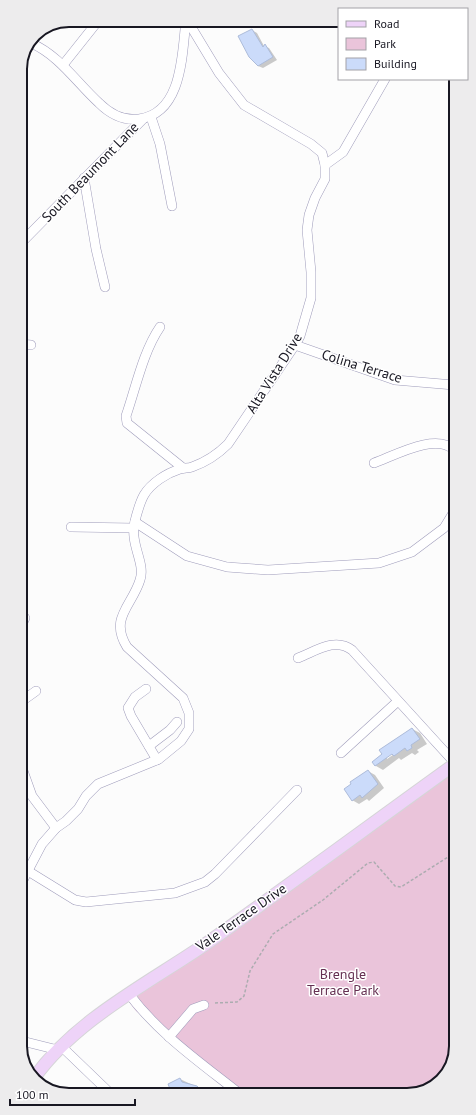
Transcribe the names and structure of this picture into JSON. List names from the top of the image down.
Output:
{
  "streets": {
    "main road": ["Vale Terrace Drive"],
    "street": ["South Beaumont Lane", "Colina Terrace", "Alta Vista Drive"]
  },
  "crossings": [
    ["Colina Terrace", "Alta Vista Drive"]
  ],
  "parks": ["Brengle Terrace Park"],
  "legend": ["Road", "Park", "Building"],
  "scale_bar": "100 m"
}
